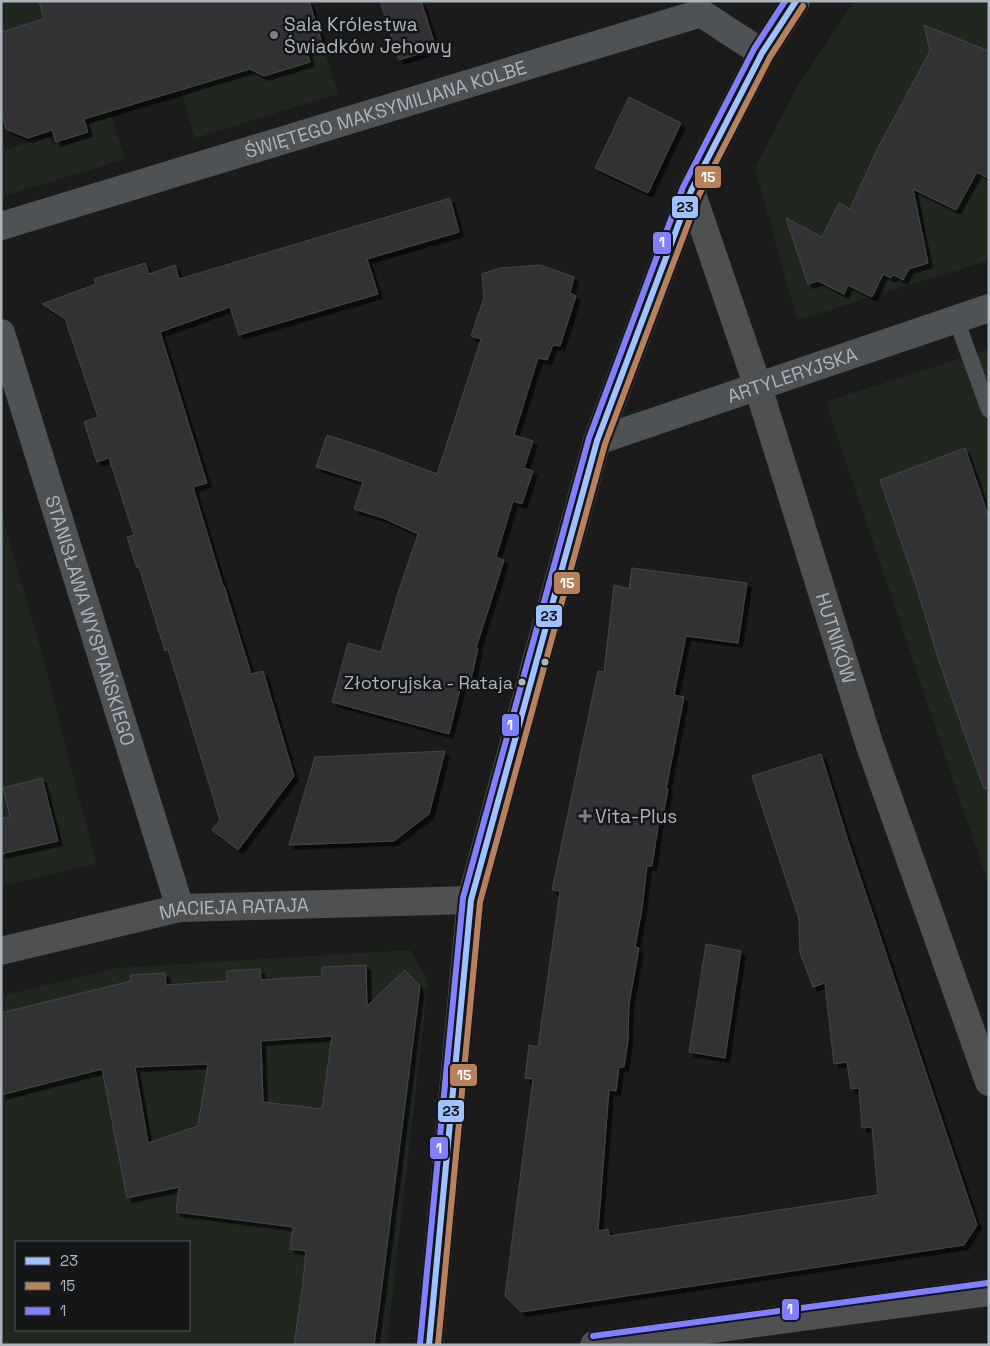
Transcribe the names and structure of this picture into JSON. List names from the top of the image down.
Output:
{
  "streets": {
    "street": [
      "ŚWIĘTEGO MAKSYMILIANA KOLBE",
      "ARTYLERYJSKA",
      "STANISŁAWA WYSPIAŃSKIEGO",
      "HUTNIKÓW",
      "MACIEJA RATAJA"
    ]
  },
  "crossings": [
    ["ARTYLERYJSKA", "HUTNIKÓW"],
    ["STANISŁAWA WYSPIAŃSKIEGO", "MACIEJA RATAJA"]
  ],
  "places": {
    "other": ["Sala Królestwa Świadków Jehowy", "Złotoryjska - Rataja"],
    "health": ["Vita-Plus"]
  },
  "lines": ["transit line 23", "transit line 1", "transit line 15"],
  "legend": ["23", "15", "1"]
}
